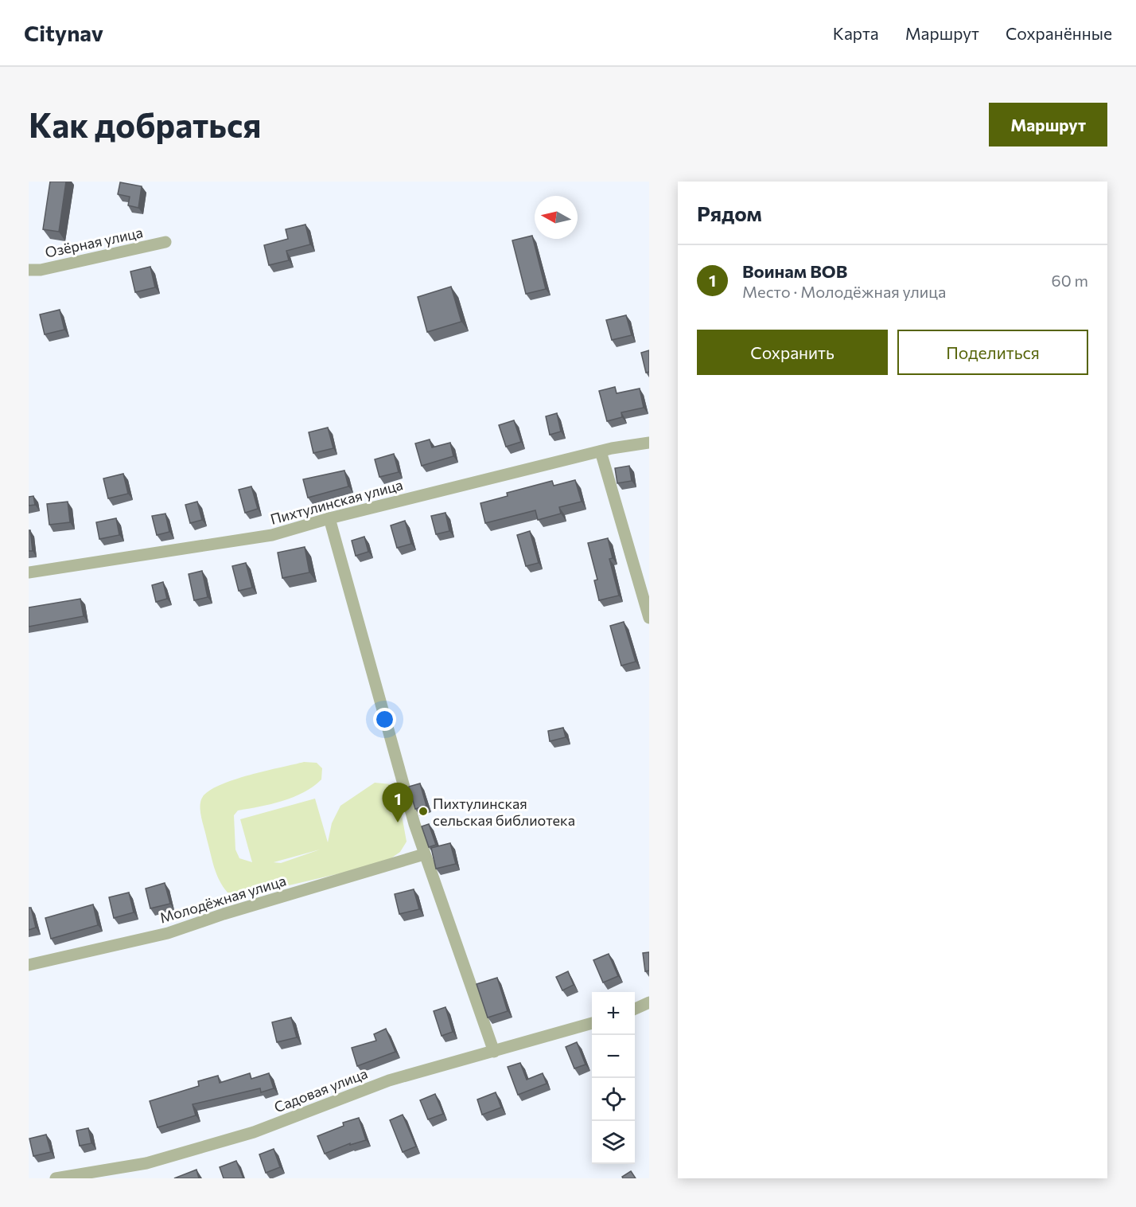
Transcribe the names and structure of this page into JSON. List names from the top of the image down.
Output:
{
  "streets": {
    "street": [
      "Озёрная улица",
      "Пихтулинская улица",
      "Молодёжная улица",
      "Садовая улица"
    ]
  },
  "places": ["Пихтулинская сельская библиотека"],
  "north": "left",
  "page": {
    "header": "Citynav",
    "nav": ["Карта", "Маршрут", "Сохранённые"],
    "buttons": [
      "Маршрут",
      ["Сохранить", "Поделиться"]
    ],
    "title": "Как добраться",
    "heading": "Рядом",
    "list": [
      {
        "mark": "1",
        "name": "Воинам ВОВ",
        "note": "Место · Молодёжная улица",
        "value": "60 m"
      }
    ],
    "pins": "1",
    "map_buttons": ["+", "−"]
  }
}
